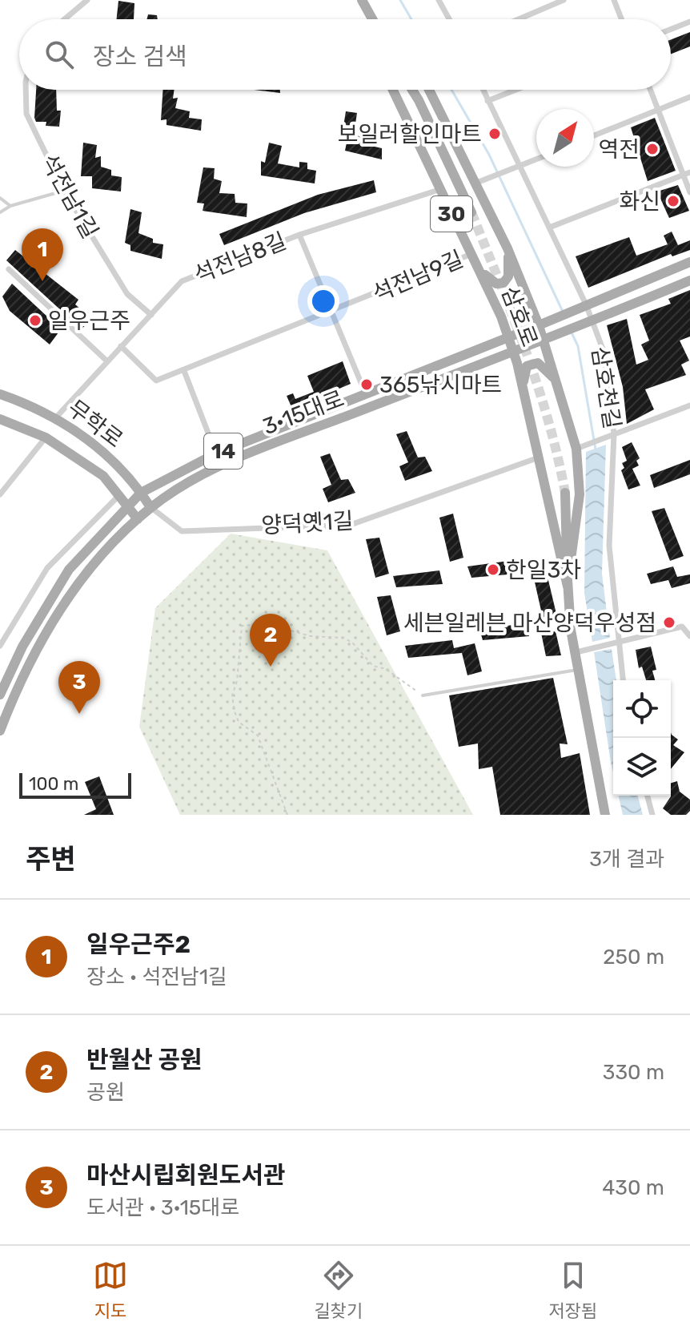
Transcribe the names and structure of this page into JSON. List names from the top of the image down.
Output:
{
  "streets": {
    "main road": [
      "30",
      "삼호로",
      "3·15대로",
      "무학로",
      "14"
    ],
    "street": [
      "석전남1길",
      "석전남8길",
      "석전남9길",
      "삼호천길",
      "양덕옛1길"
    ]
  },
  "crossings": [
    ["석전남1길", "석전남8길"],
    ["석전남8길", "석전남9길"],
    ["석전남8길", "삼호로"],
    ["석전남8길", "무학로"],
    ["석전남9길", "삼호로"],
    ["삼호로", "3·15대로"],
    ["삼호로", "14"],
    ["삼호로", "양덕옛1길"],
    ["삼호천길", "14"],
    ["3·15대로", "무학로"],
    ["3·15대로", "14"],
    ["3·15대로", "양덕옛1길"],
    ["무학로", "양덕옛1길"]
  ],
  "places": [
    "보일러할인마트",
    "역전",
    "화신",
    "일우근주",
    "365낚시마트",
    "한일3차",
    "세븐일레븐 마산양덕우성점"
  ],
  "scale_bar": "100 m",
  "north": "top right",
  "page": {
    "search": "장소 검색",
    "pins": ["1", "2", "3"],
    "scale": "100 m",
    "heading": ["주변", "3개 결과"],
    "list": [
      {
        "mark": "1",
        "name": "일우근주2",
        "note": "장소 · 석전남1길",
        "value": "250 m"
      },
      {
        "mark": "2",
        "name": "반월산 공원",
        "note": "공원",
        "value": "330 m"
      },
      {
        "mark": "3",
        "name": "마산시립회원도서관",
        "note": "도서관 · 3·15대로",
        "value": "430 m"
      }
    ],
    "nav": ["지도", "길찾기", "저장됨"]
  }
}
